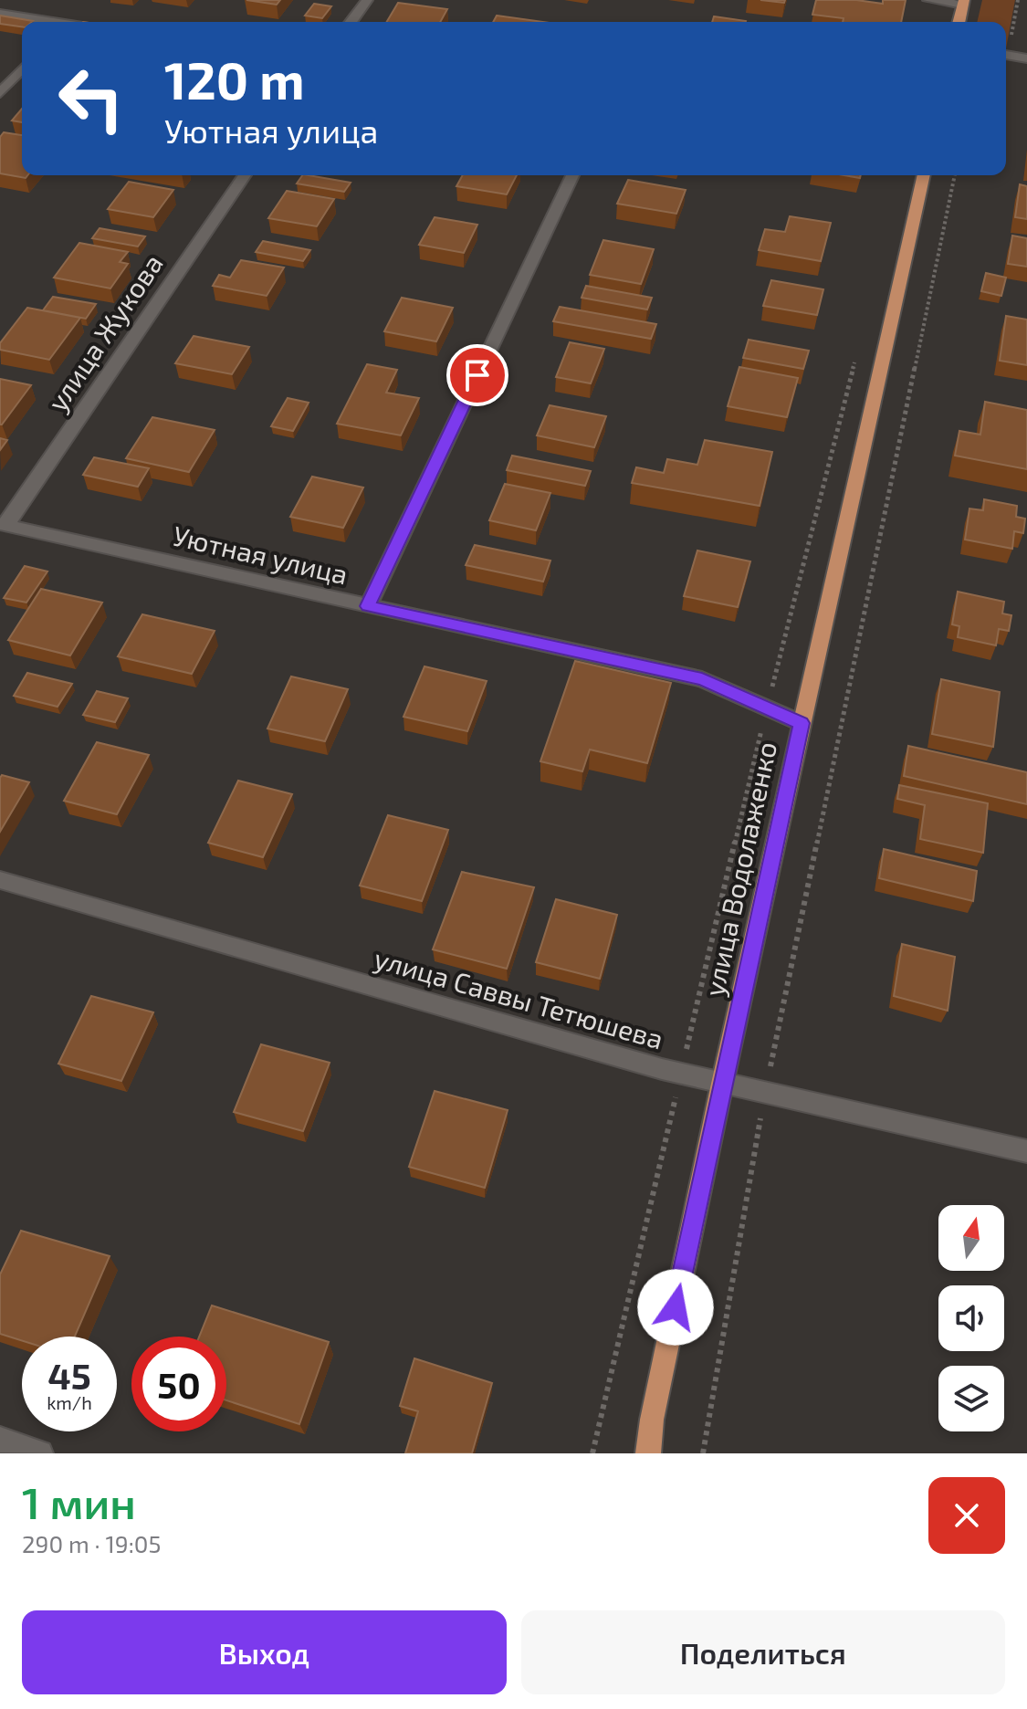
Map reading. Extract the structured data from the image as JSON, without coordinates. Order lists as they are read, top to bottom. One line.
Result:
{"streets":{"main road":["улица Водолаженко"],"street":["улица Жукова","Уютная улица","улица Саввы Тетюшева"]},"crossings":[["улица Жукова","Уютная улица"],["Уютная улица","улица Водолаженко"],["улица Водолаженко","улица Саввы Тетюшева"]],"north":"top","page":{"turn":["120 m","Уютная улица"],"speed":"45 km/h","limit":"50","heading":["1 мин","290 m · 19:05"],"buttons":["Выход","Поделиться"]}}
